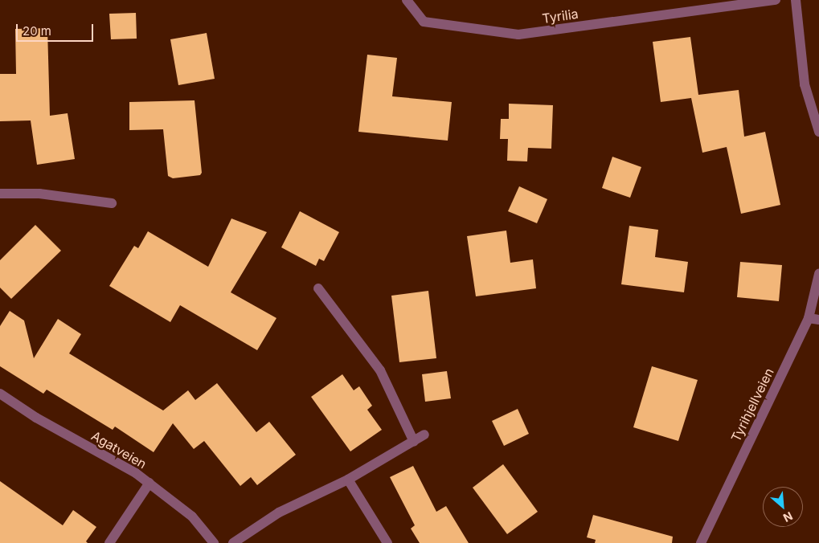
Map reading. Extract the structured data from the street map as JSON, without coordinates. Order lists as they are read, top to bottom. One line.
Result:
{"streets":{"street":["Tyrilia","Tyrihjellveien","Agatveien"]},"scale_bar":"20 m","north":"bottom right"}
